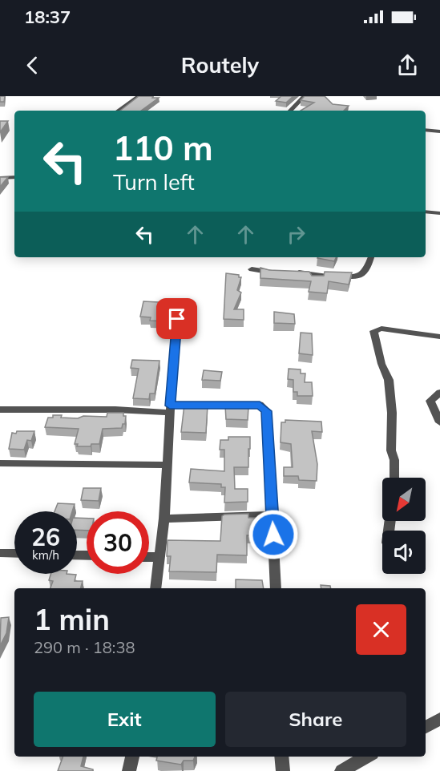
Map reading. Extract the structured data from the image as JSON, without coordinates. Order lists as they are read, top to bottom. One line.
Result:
{"north":"bottom left","page":{"status":"18:37","header":"Routely","turn":["110 m","Turn left"],"speed":"26 km/h","limit":"30","heading":["1 min","290 m · 18:38"],"buttons":["Exit","Share"]}}
